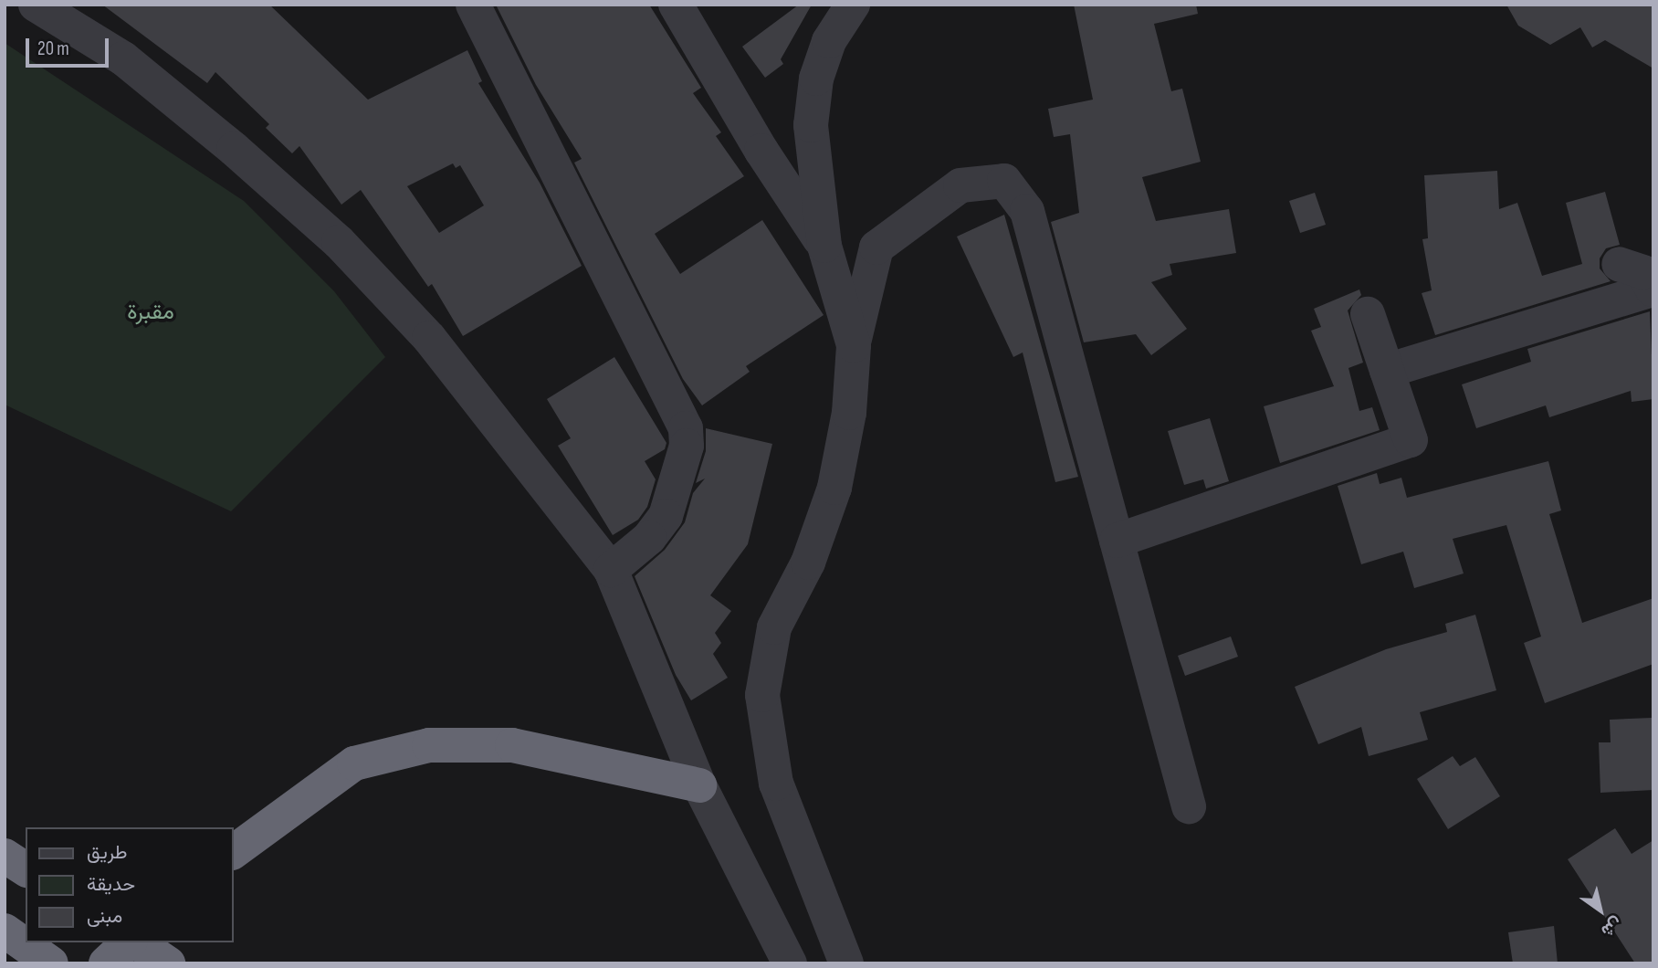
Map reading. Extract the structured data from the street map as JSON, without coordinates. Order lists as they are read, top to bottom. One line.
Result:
{"parks":["مقبرة"],"legend":["طريق","حديقة","مبنى"],"scale_bar":"20 m","north":"bottom right"}
